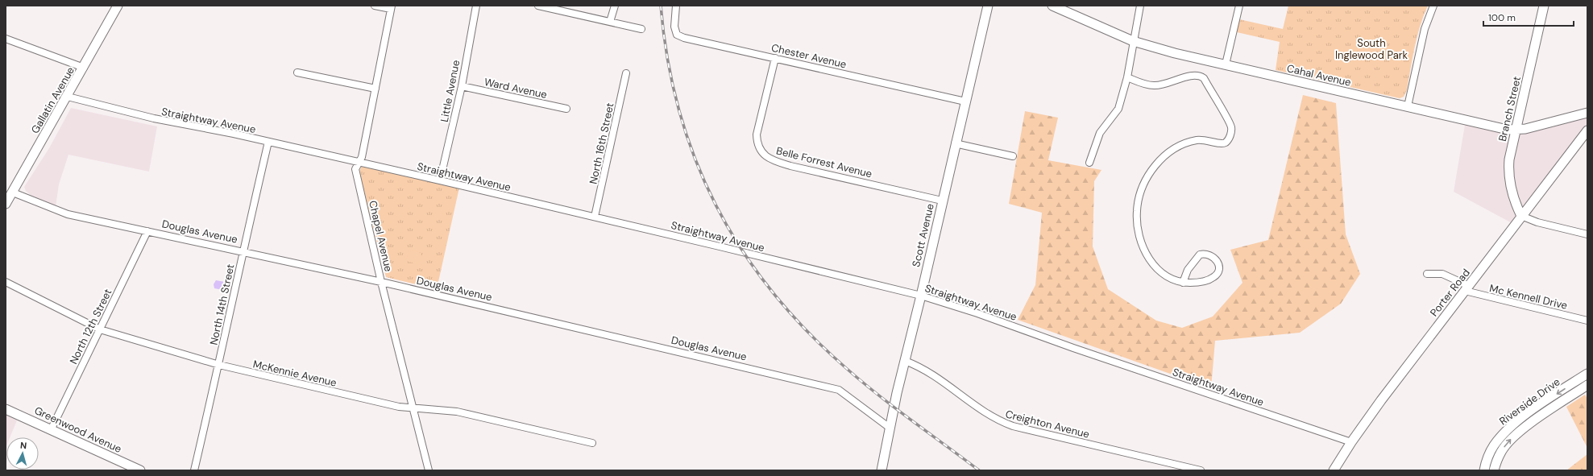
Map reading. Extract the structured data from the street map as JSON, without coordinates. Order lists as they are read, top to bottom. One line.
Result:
{"streets":{"street":["Chester Avenue","Cahal Avenue","Ward Avenue","Little Avenue","Gallatin Avenue","Branch Street","Straightway Avenue","North 16th Street","Belle Forrest Avenue","Douglas Avenue","Scott Avenue","Chapel Avenue","Porter Road","Mc Kennell Drive","North 14th Street","North 12th Street","McKennie Avenue","Riverside Drive","Creighton Avenue","Greenwood Avenue"]},"crossings":[["Chester Avenue","Belle Forrest Avenue"],["Chester Avenue","Scott Avenue"],["Cahal Avenue","Branch Street"],["Ward Avenue","Little Avenue"],["Little Avenue","Straightway Avenue"],["Gallatin Avenue","Straightway Avenue"],["Gallatin Avenue","Douglas Avenue"],["Branch Street","Porter Road"],["Straightway Avenue","North 16th Street"],["Straightway Avenue","Scott Avenue"],["Straightway Avenue","Chapel Avenue"],["Straightway Avenue","Porter Road"],["Straightway Avenue","North 14th Street"],["Belle Forrest Avenue","Scott Avenue"],["Douglas Avenue","Scott Avenue"],["Douglas Avenue","Chapel Avenue"],["Douglas Avenue","North 14th Street"],["Douglas Avenue","North 12th Street"],["Scott Avenue","Creighton Avenue"],["Chapel Avenue","McKennie Avenue"],["Porter Road","Mc Kennell Drive"],["North 14th Street","McKennie Avenue"],["North 12th Street","McKennie Avenue"],["North 12th Street","Greenwood Avenue"]],"parks":["South Inglewood Park"],"scale_bar":"100 m","north":"top"}
